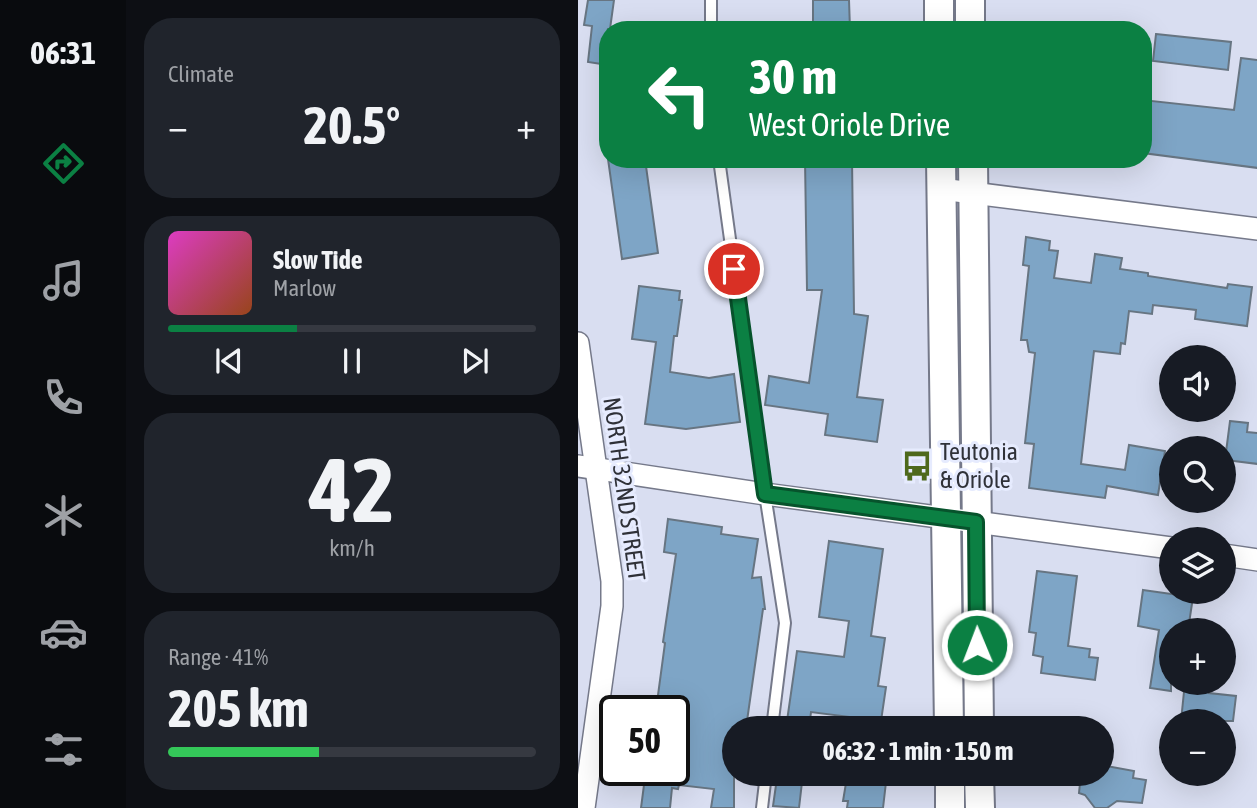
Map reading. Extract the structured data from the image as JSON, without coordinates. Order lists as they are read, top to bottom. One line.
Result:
{"streets":{"street":["NORTH 32ND STREET"]},"places":{"bus stop":["Teutonia & Oriole"]},"page":{"tabs":"06:31","tile":["Climate",["42","km/h"],["Range · 41%","205 km"]],"turn":["30 m","West Oriole Drive"],"heat":["−","20.5°","+"],"song":["Slow Tide","Marlow"],"map_buttons":["+","−"],"limit":"50","trip":"06:32 · 1 min · 150 m"}}
